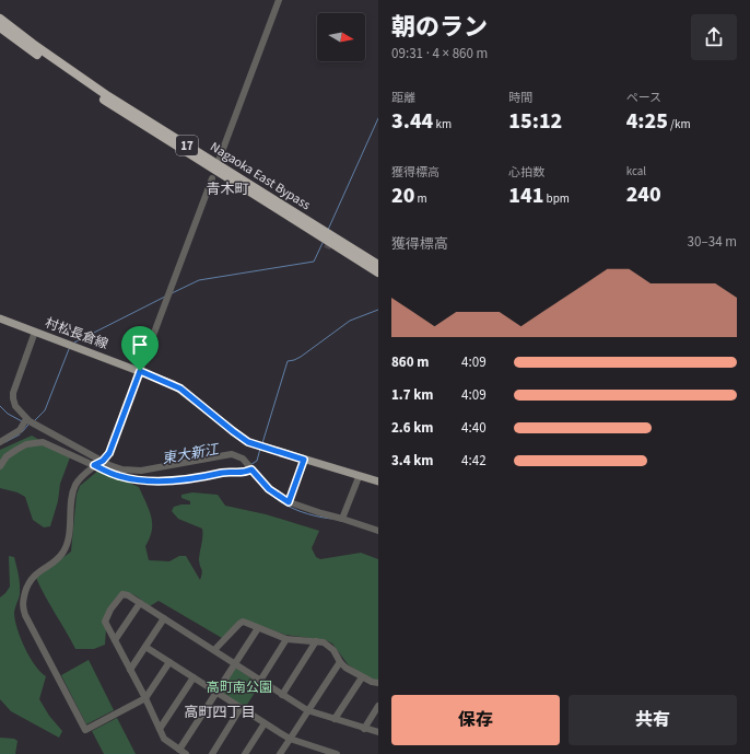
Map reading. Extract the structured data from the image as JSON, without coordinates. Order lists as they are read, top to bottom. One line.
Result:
{"streets":{"highway":["17","Nagaoka East Bypass"],"main road":["村松長倉線"]},"districts":["青木町","高町四丁目"],"water":["東大新江"],"parks":["高町南公園"],"north":"right","page":{"heading":["朝のラン","09:31 · 4 × 860 m"],"stats":[["距離","3.44 km"],["時間","15:12"],["ペース","4:25 /km"],["獲得標高","20 m"],["心拍数","141 bpm"],["kcal","240"]],"chart":["獲得標高","30–34 m"],"list":[{"name":"860 m","note":"4:09"},{"name":"1.7 km","note":"4:09"},{"name":"2.6 km","note":"4:40"},{"name":"3.4 km","note":"4:42"}],"buttons":["保存","共有"]}}
